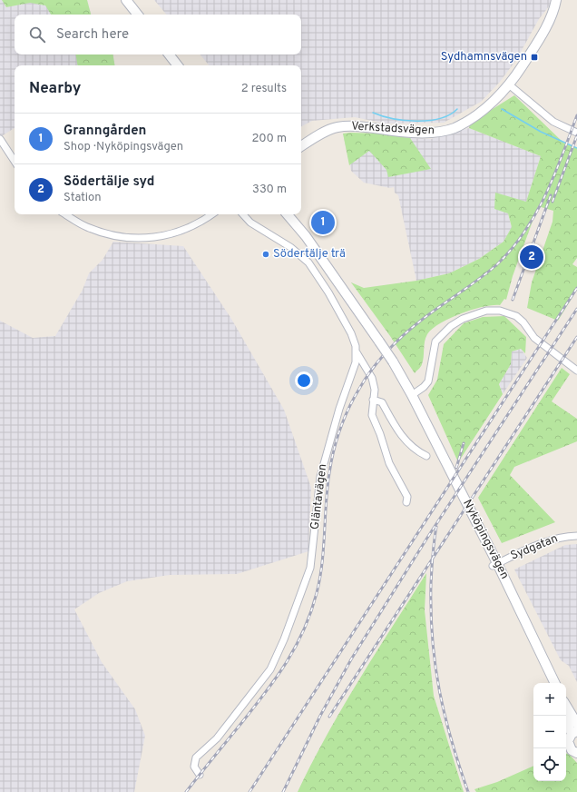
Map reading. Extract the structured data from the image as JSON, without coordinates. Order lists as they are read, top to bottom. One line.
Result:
{"streets":{"main road":["Verkstadsvägen","Nyköpingsvägen"],"street":["Gläntavägen","Sydgatan"]},"crossings":[["Nyköpingsvägen","Sydgatan"]],"places":{"transit":["Sydhamnsvägen"],"other":["Södertälje trä"]},"page":{"search":"Search here","heading":["Nearby","2 results"],"list":[{"mark":"1","name":"Granngården","note":"Shop · Nyköpingsvägen","value":"200 m"},{"mark":"2","name":"Södertälje syd","note":"Station","value":"330 m"}],"pins":["1","2"],"map_buttons":["+","−"]}}
